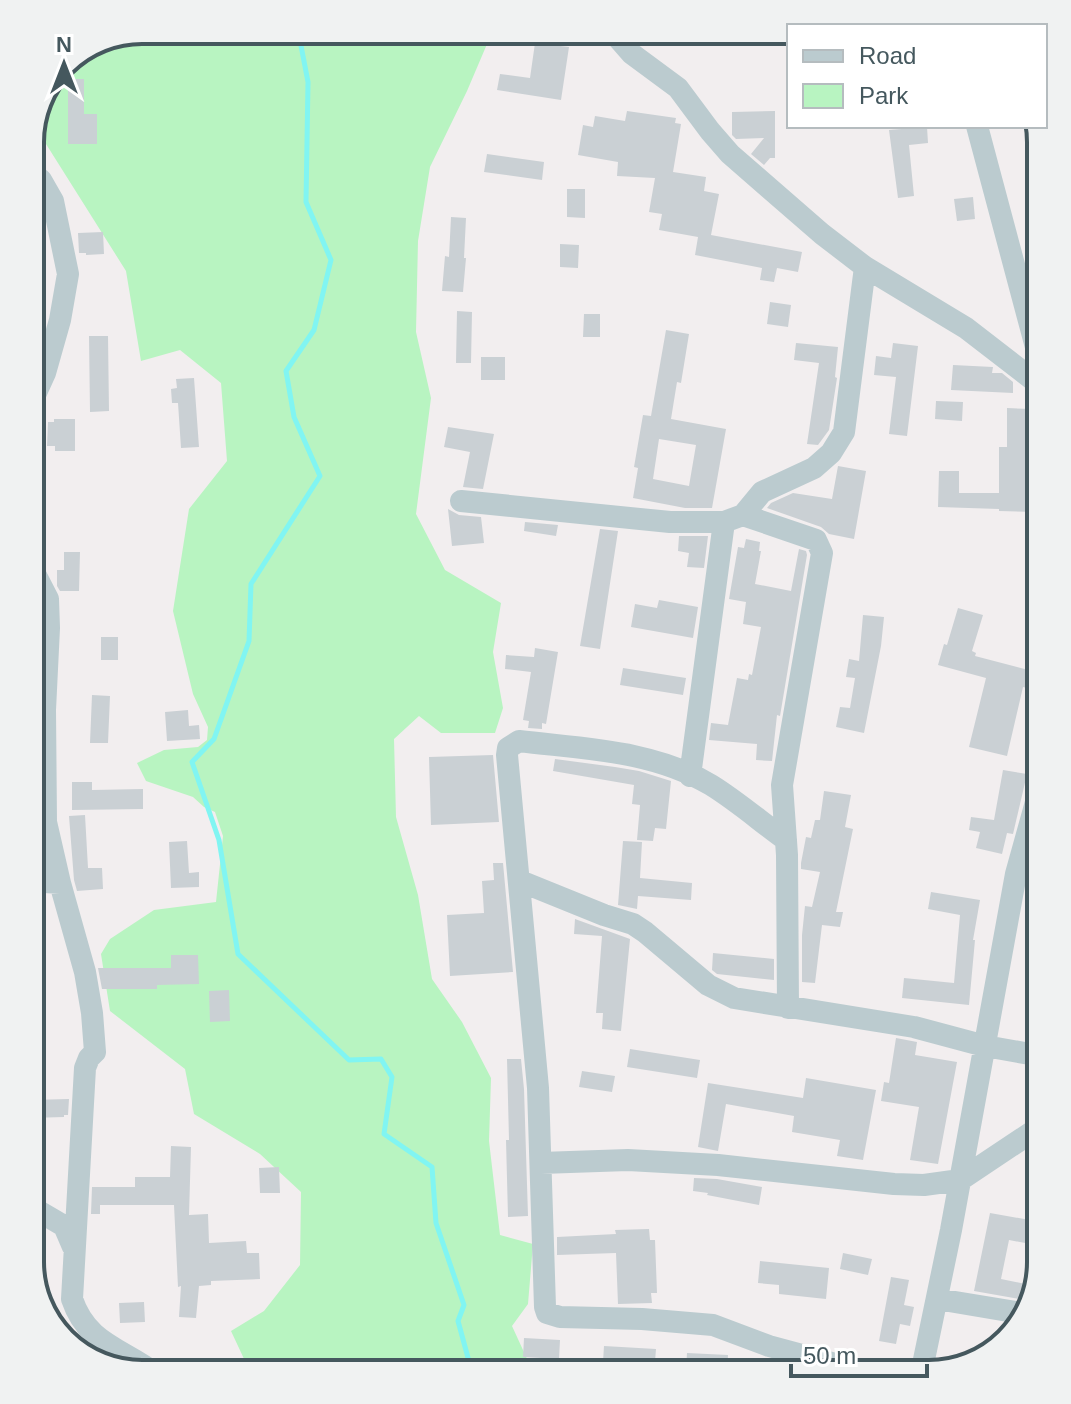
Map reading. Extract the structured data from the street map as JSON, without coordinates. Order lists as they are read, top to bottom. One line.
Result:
{"legend":["Road","Park"],"scale_bar":"50 m","north":"top"}
